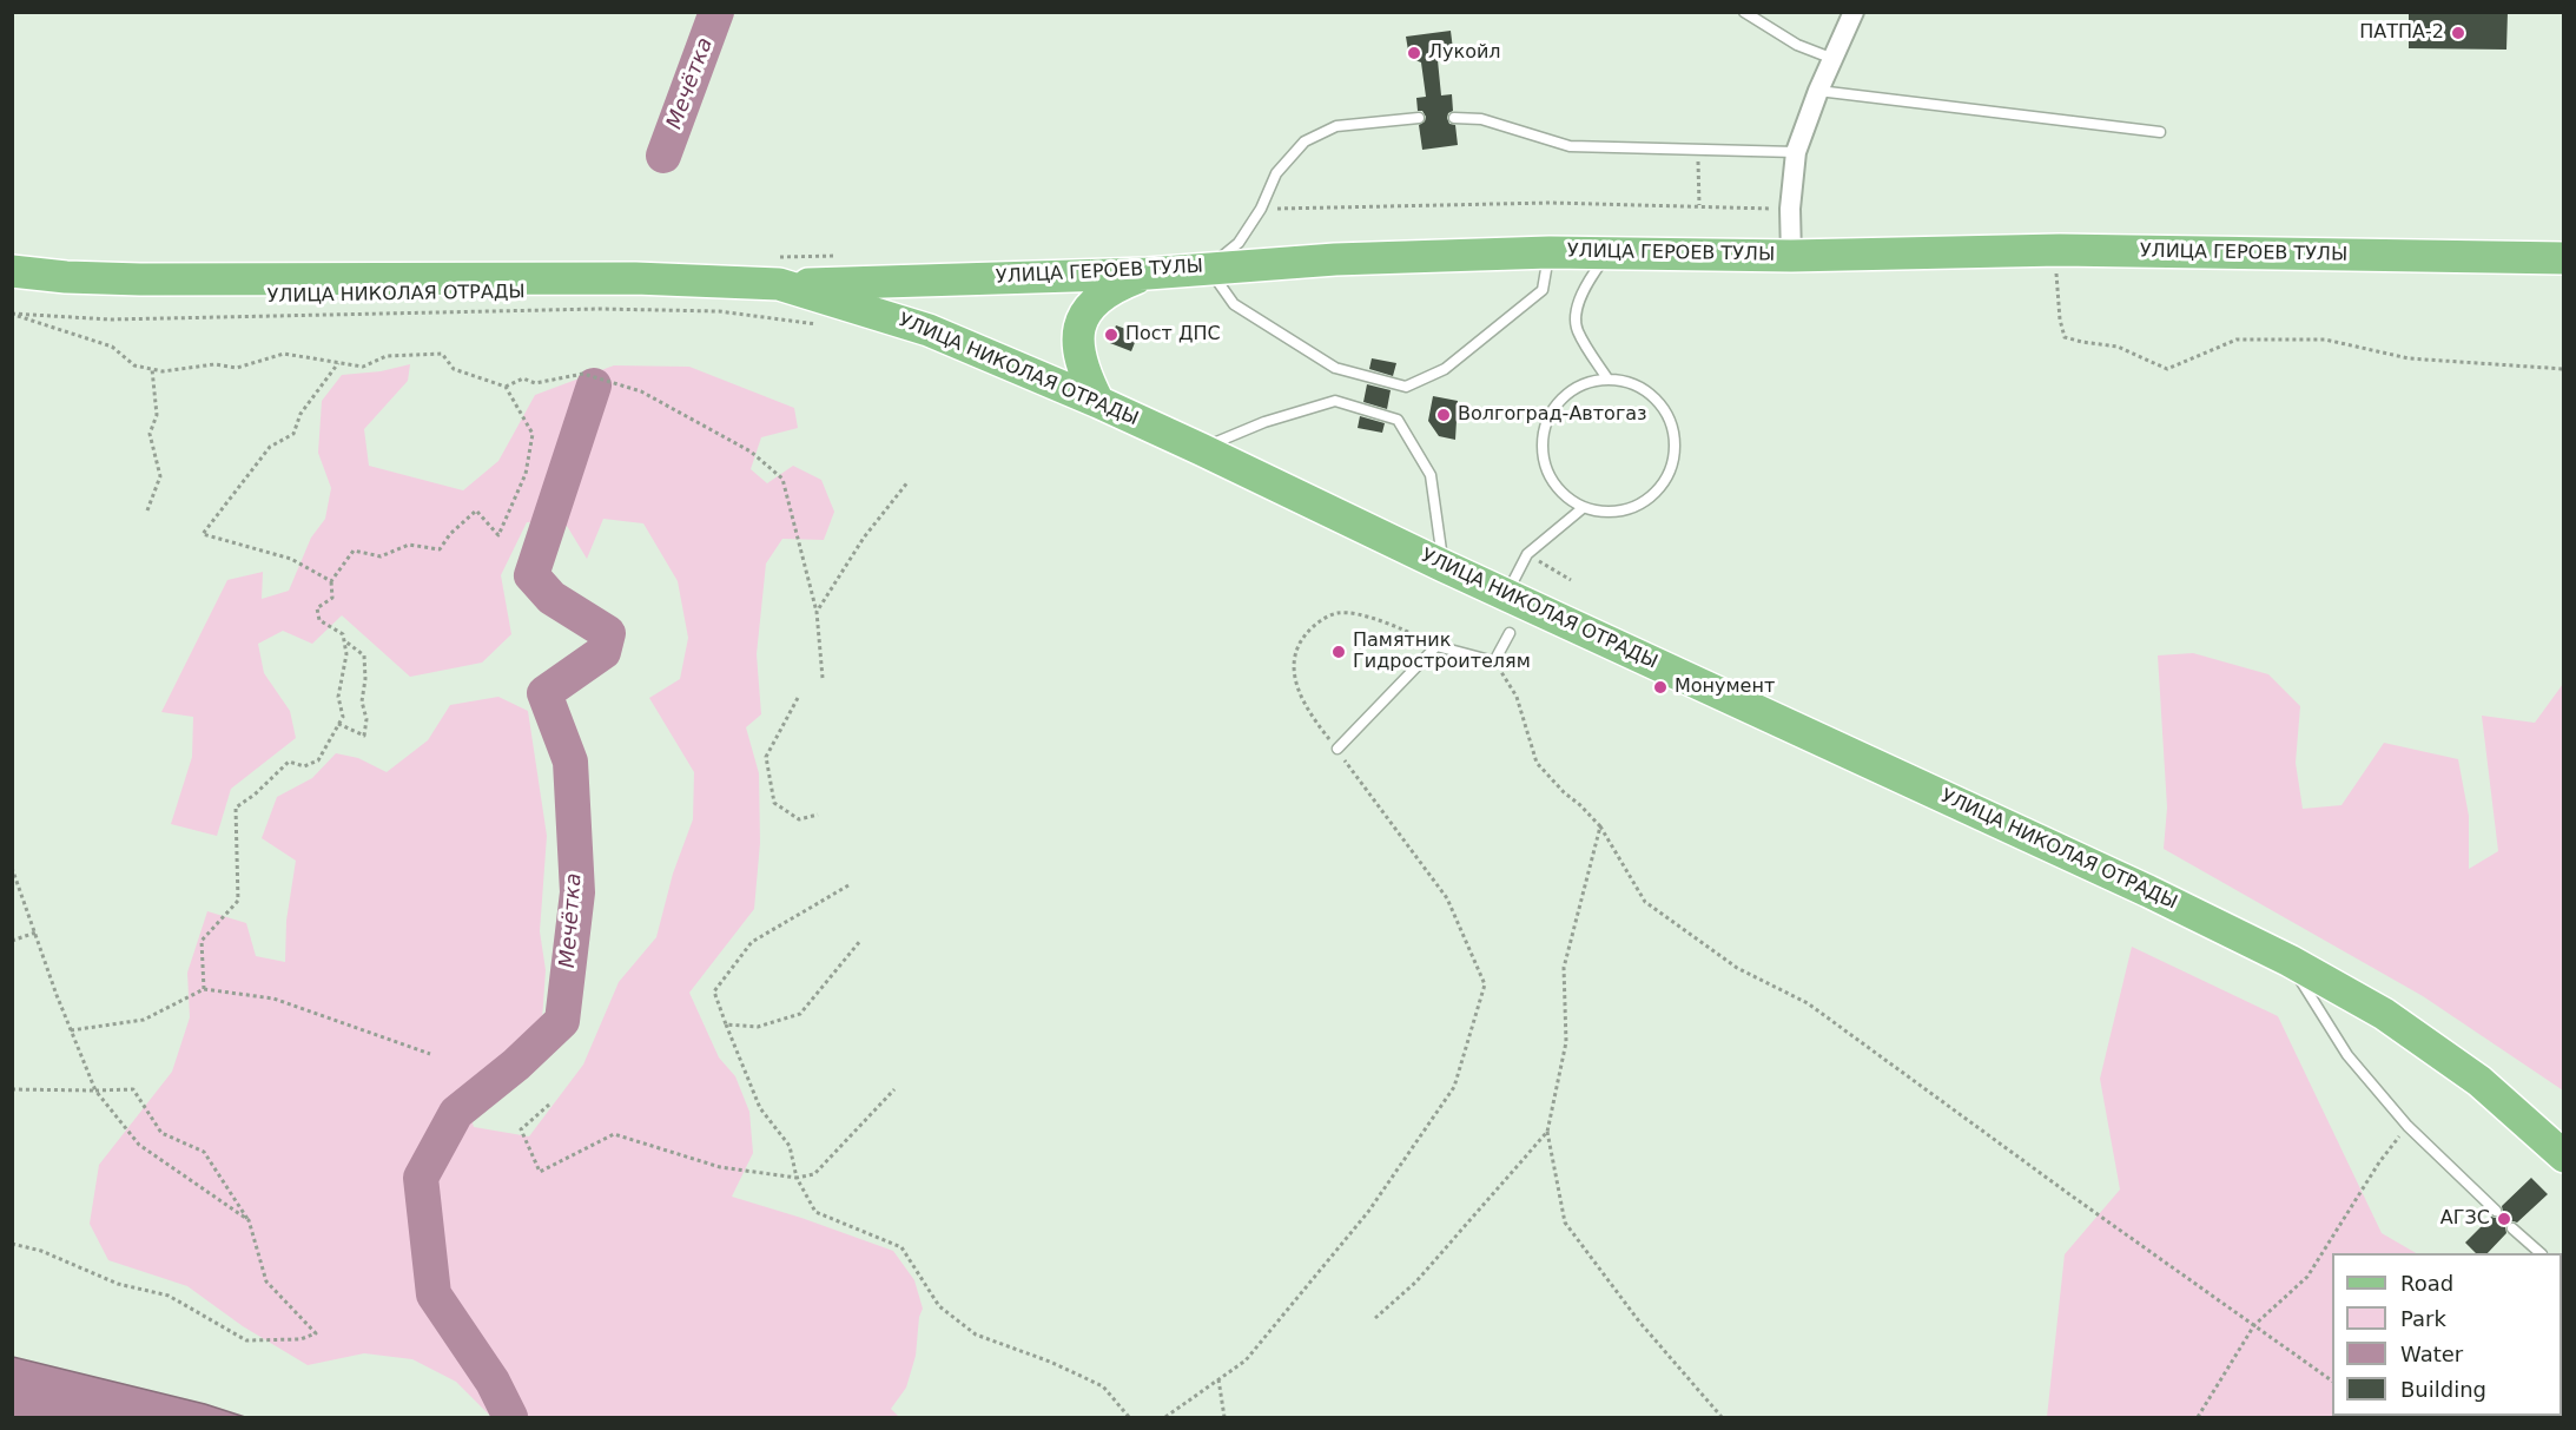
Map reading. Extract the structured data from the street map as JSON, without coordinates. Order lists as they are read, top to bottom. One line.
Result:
{"streets":{"main road":["УЛИЦА ГЕРОЕВ ТУЛЫ","УЛИЦА НИКОЛАЯ ОТРАДЫ"]},"crossings":[["УЛИЦА ГЕРОЕВ ТУЛЫ","УЛИЦА НИКОЛАЯ ОТРАДЫ"]],"water":["Мечётка"],"places":["ПАТПА-2","Лукойл","Пост ДПС","Волгоград-Автогаз","Памятник Гидростроителям","Монумент","АГЗС"],"legend":["Road","Park","Water","Building"]}
